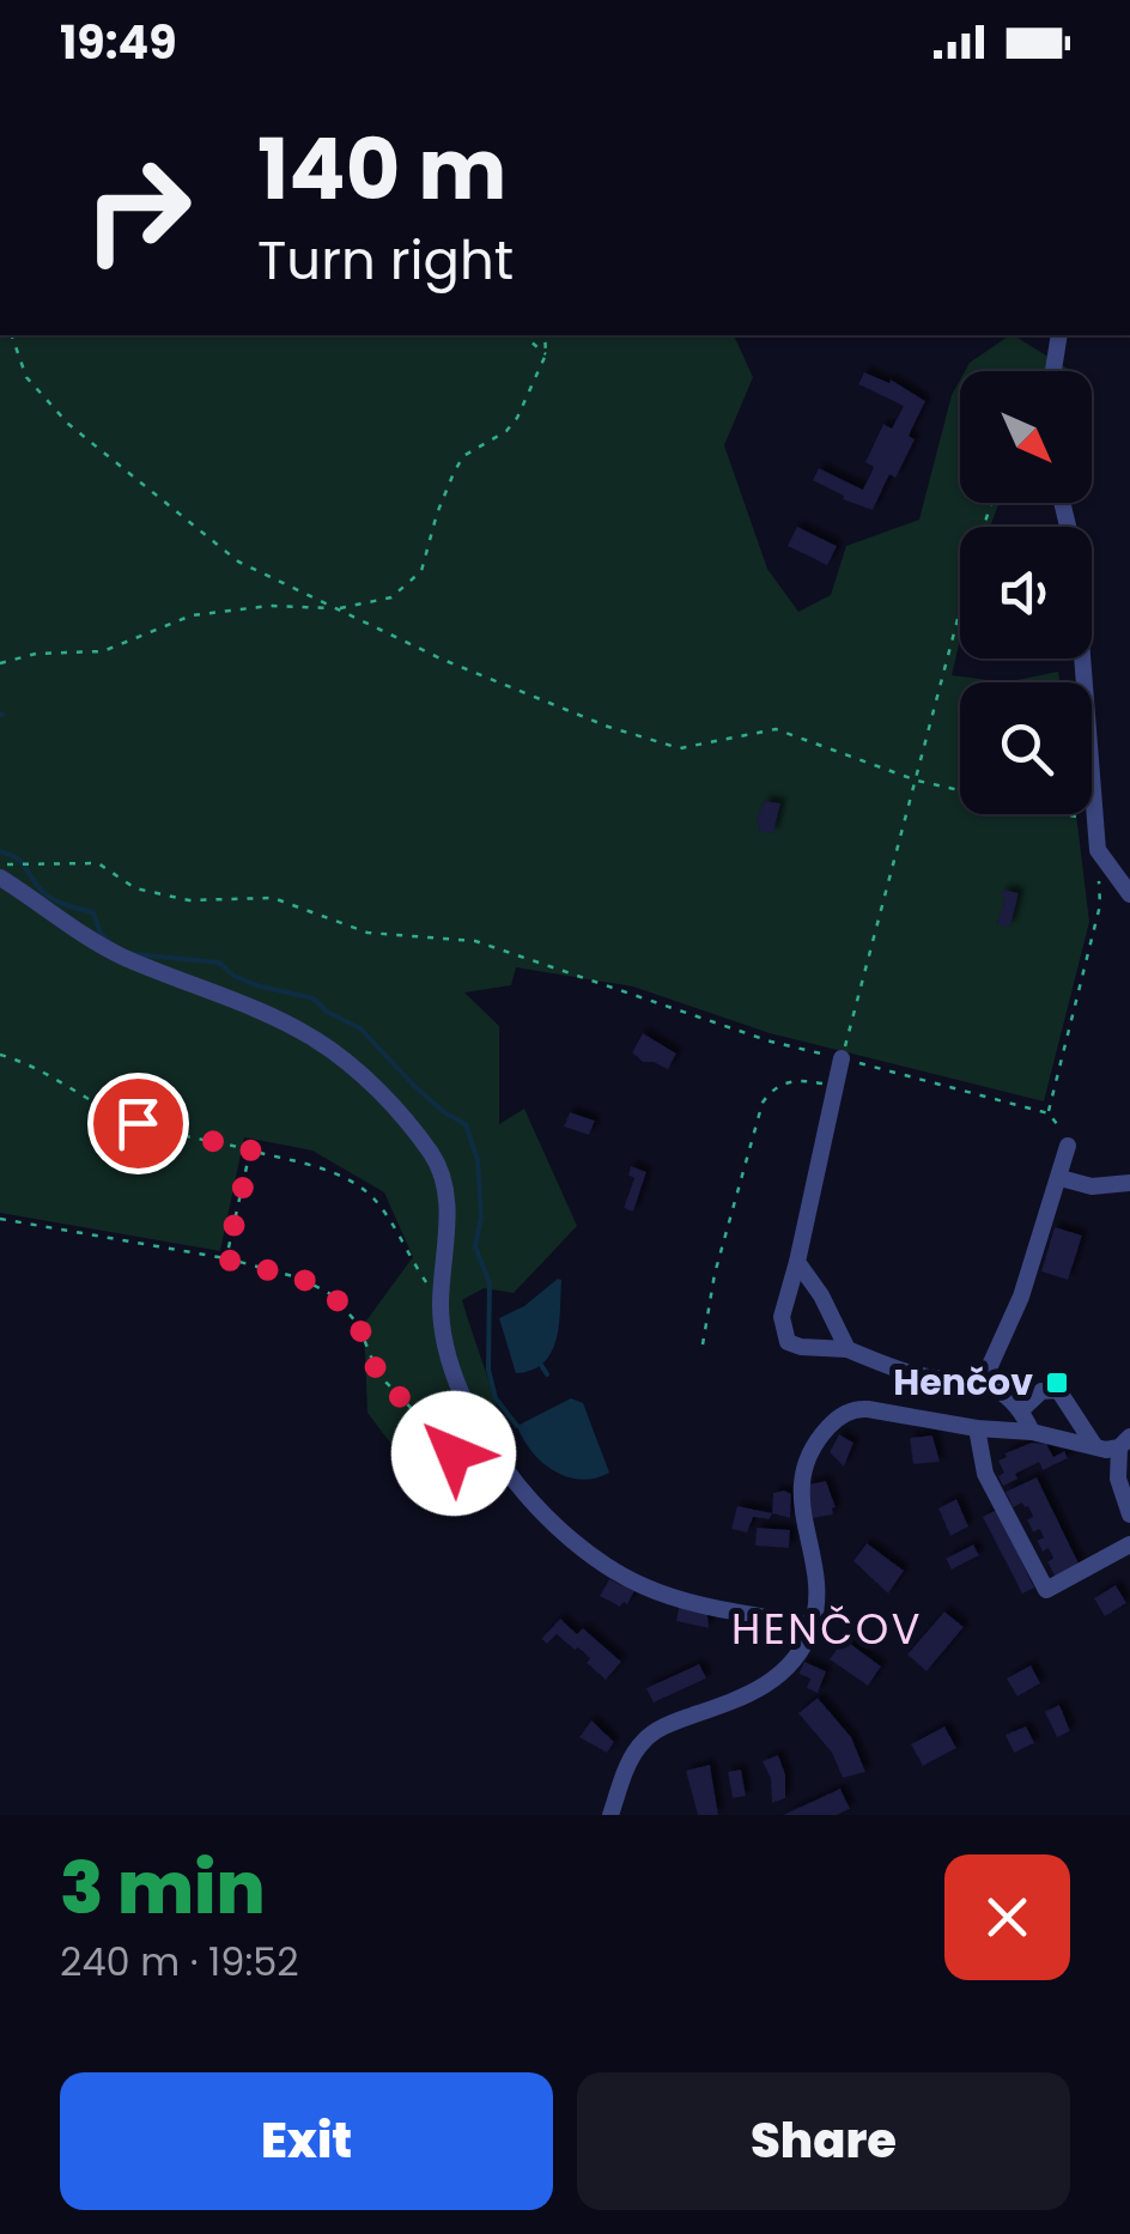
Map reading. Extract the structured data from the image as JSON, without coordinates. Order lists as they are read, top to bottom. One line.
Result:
{"districts":["HENČOV"],"places":{"transit":["Henčov"]},"north":"bottom right","page":{"status":"19:49","turn":["140 m","Turn right"],"heading":["3 min","240 m · 19:52"],"buttons":["Exit","Share"]}}
